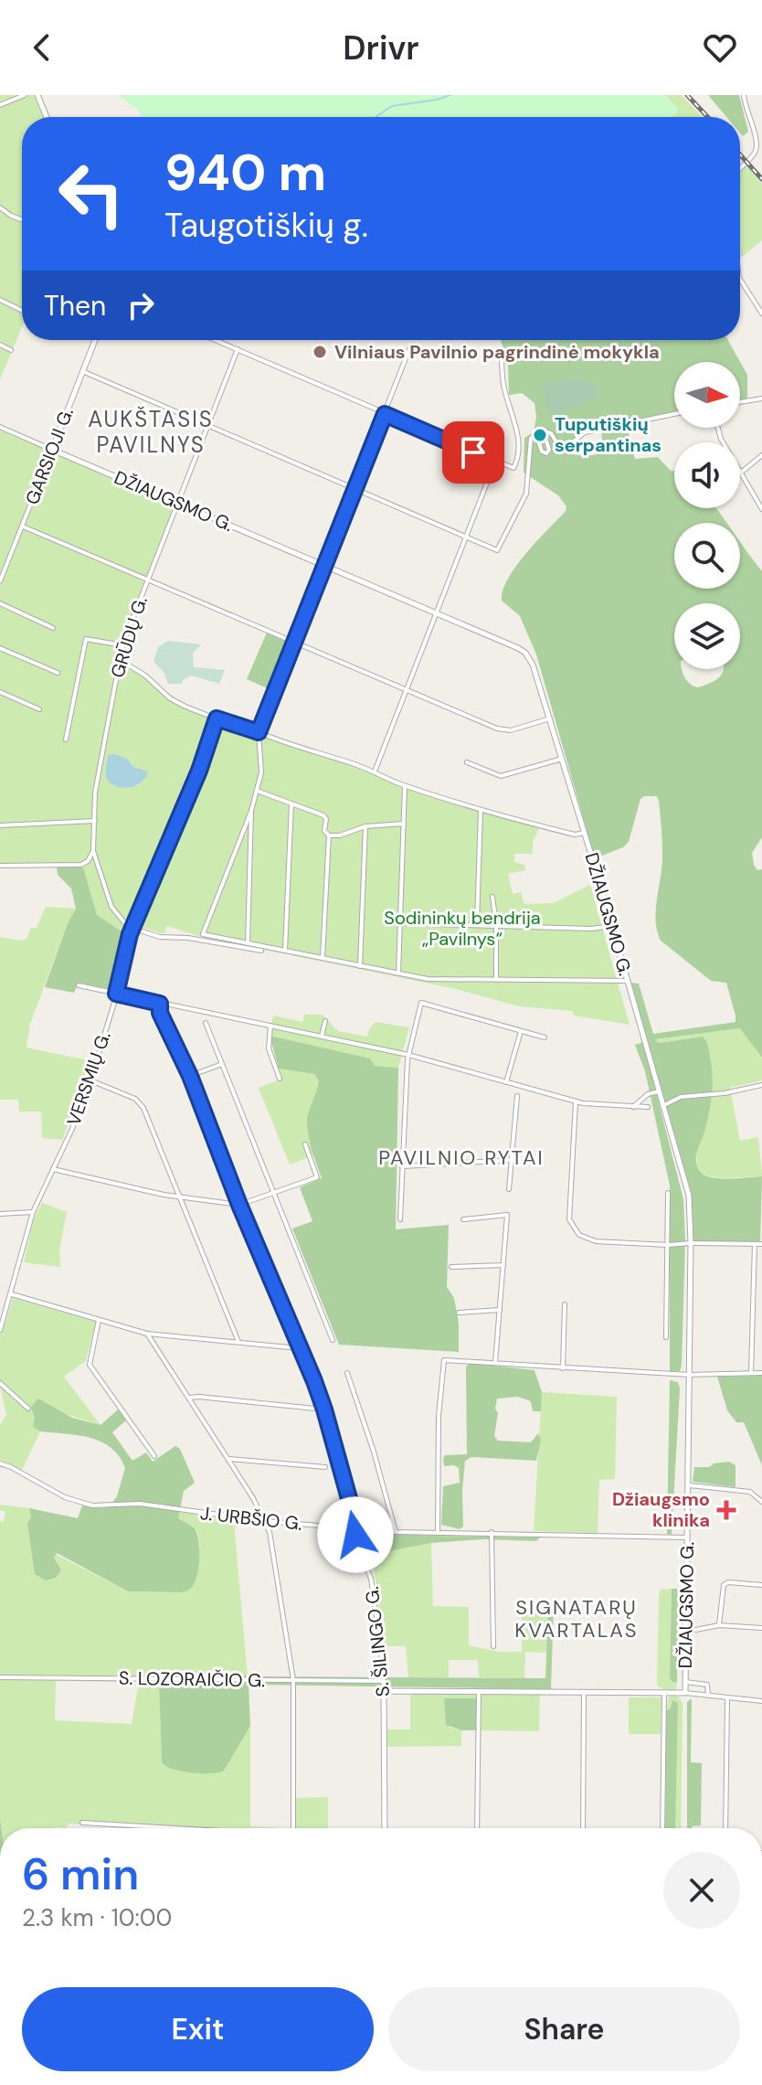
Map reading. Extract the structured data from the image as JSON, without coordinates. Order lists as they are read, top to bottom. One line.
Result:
{"streets":{"street":["GARSIOJI G.","DŽIAUGSMO G.","GRŪDŲ G.","VERSMIŲ G.","J. URBŠIO G.","S. ŠILINGO G.","S. LOZORAIČIO G."]},"crossings":[["GARSIOJI G.","DŽIAUGSMO G."],["DŽIAUGSMO G.","GRŪDŲ G."],["DŽIAUGSMO G.","J. URBŠIO G."],["GRŪDŲ G.","VERSMIŲ G."],["J. URBŠIO G.","S. ŠILINGO G."],["S. ŠILINGO G.","S. LOZORAIČIO G."]],"districts":["AUKŠTASIS PAVILNYS","PAVILNIO RYTAI","SIGNATARŲ KVARTALAS"],"parks":["Sodininkų bendrija „Pavilnys“"],"places":{"other":["Vilniaus Pavilnio pagrindinė mokykla","Tuputiškių serpantinas"],"health":["Džiaugsmo klinika"]},"north":"right","page":{"header":"Drivr","turn":["940 m","Taugotiškių g."],"then":"Then","heading":["6 min","2.3 km · 10:00"],"buttons":["Exit","Share"]}}
